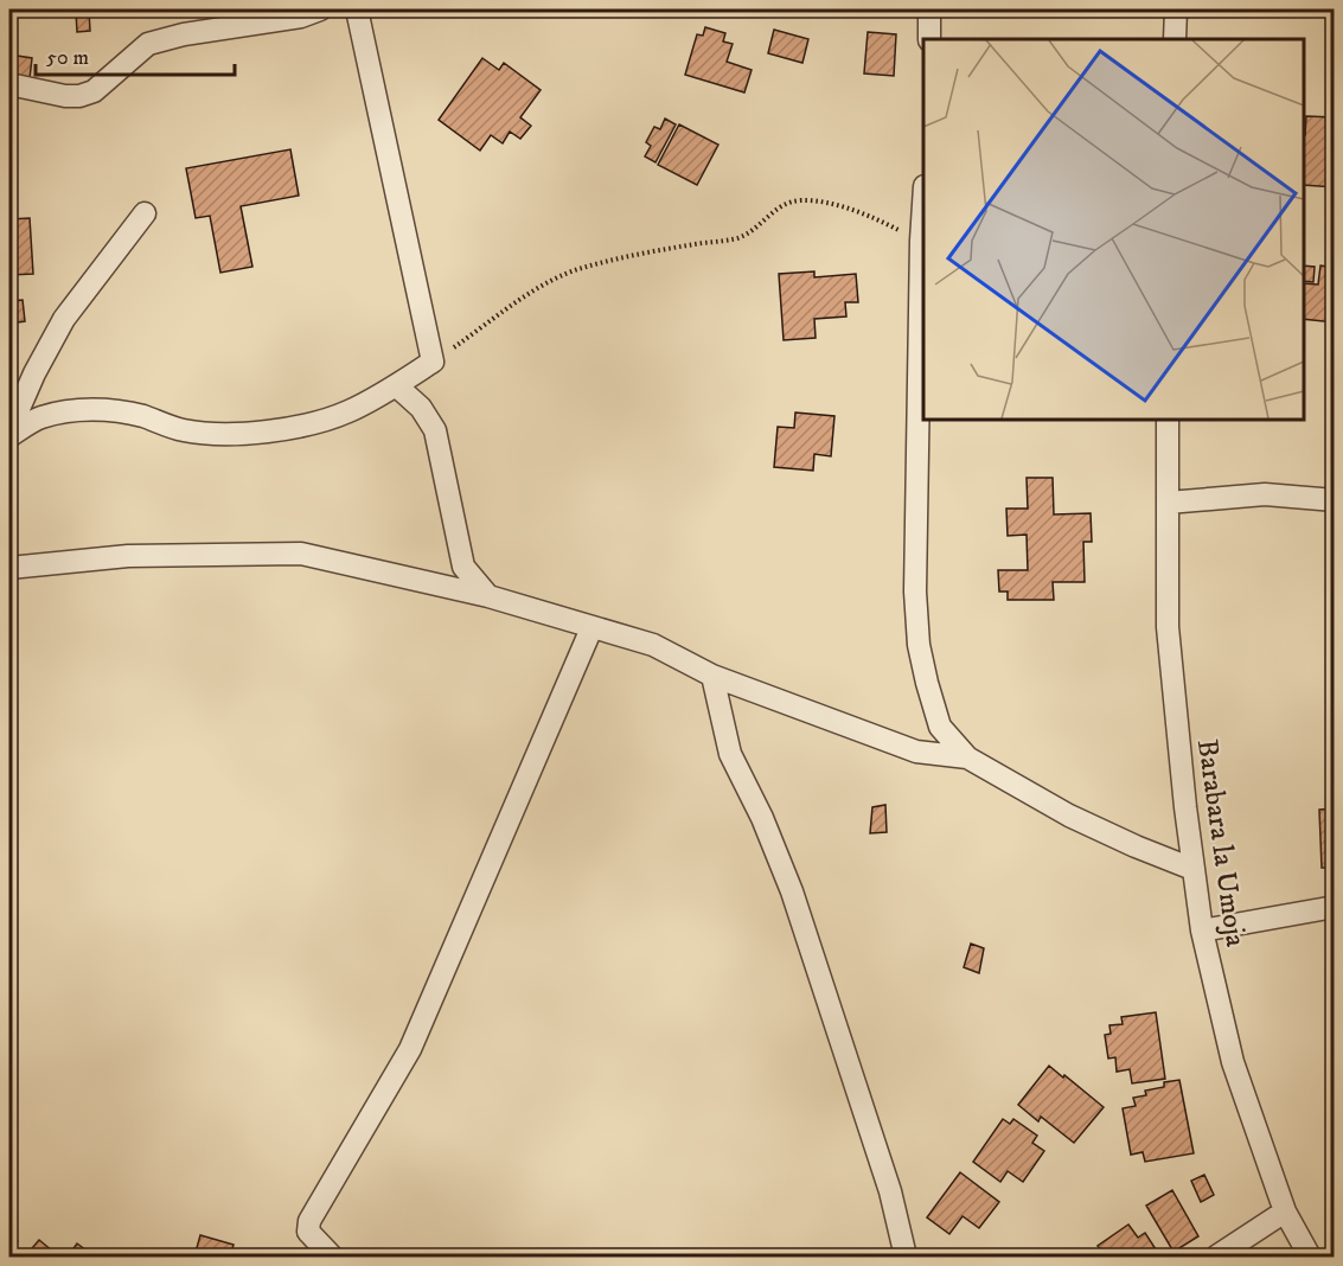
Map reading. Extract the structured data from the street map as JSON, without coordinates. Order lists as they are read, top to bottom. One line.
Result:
{"streets":{"street":["Barabara la Umoja"]},"scale_bar":"50 m"}
